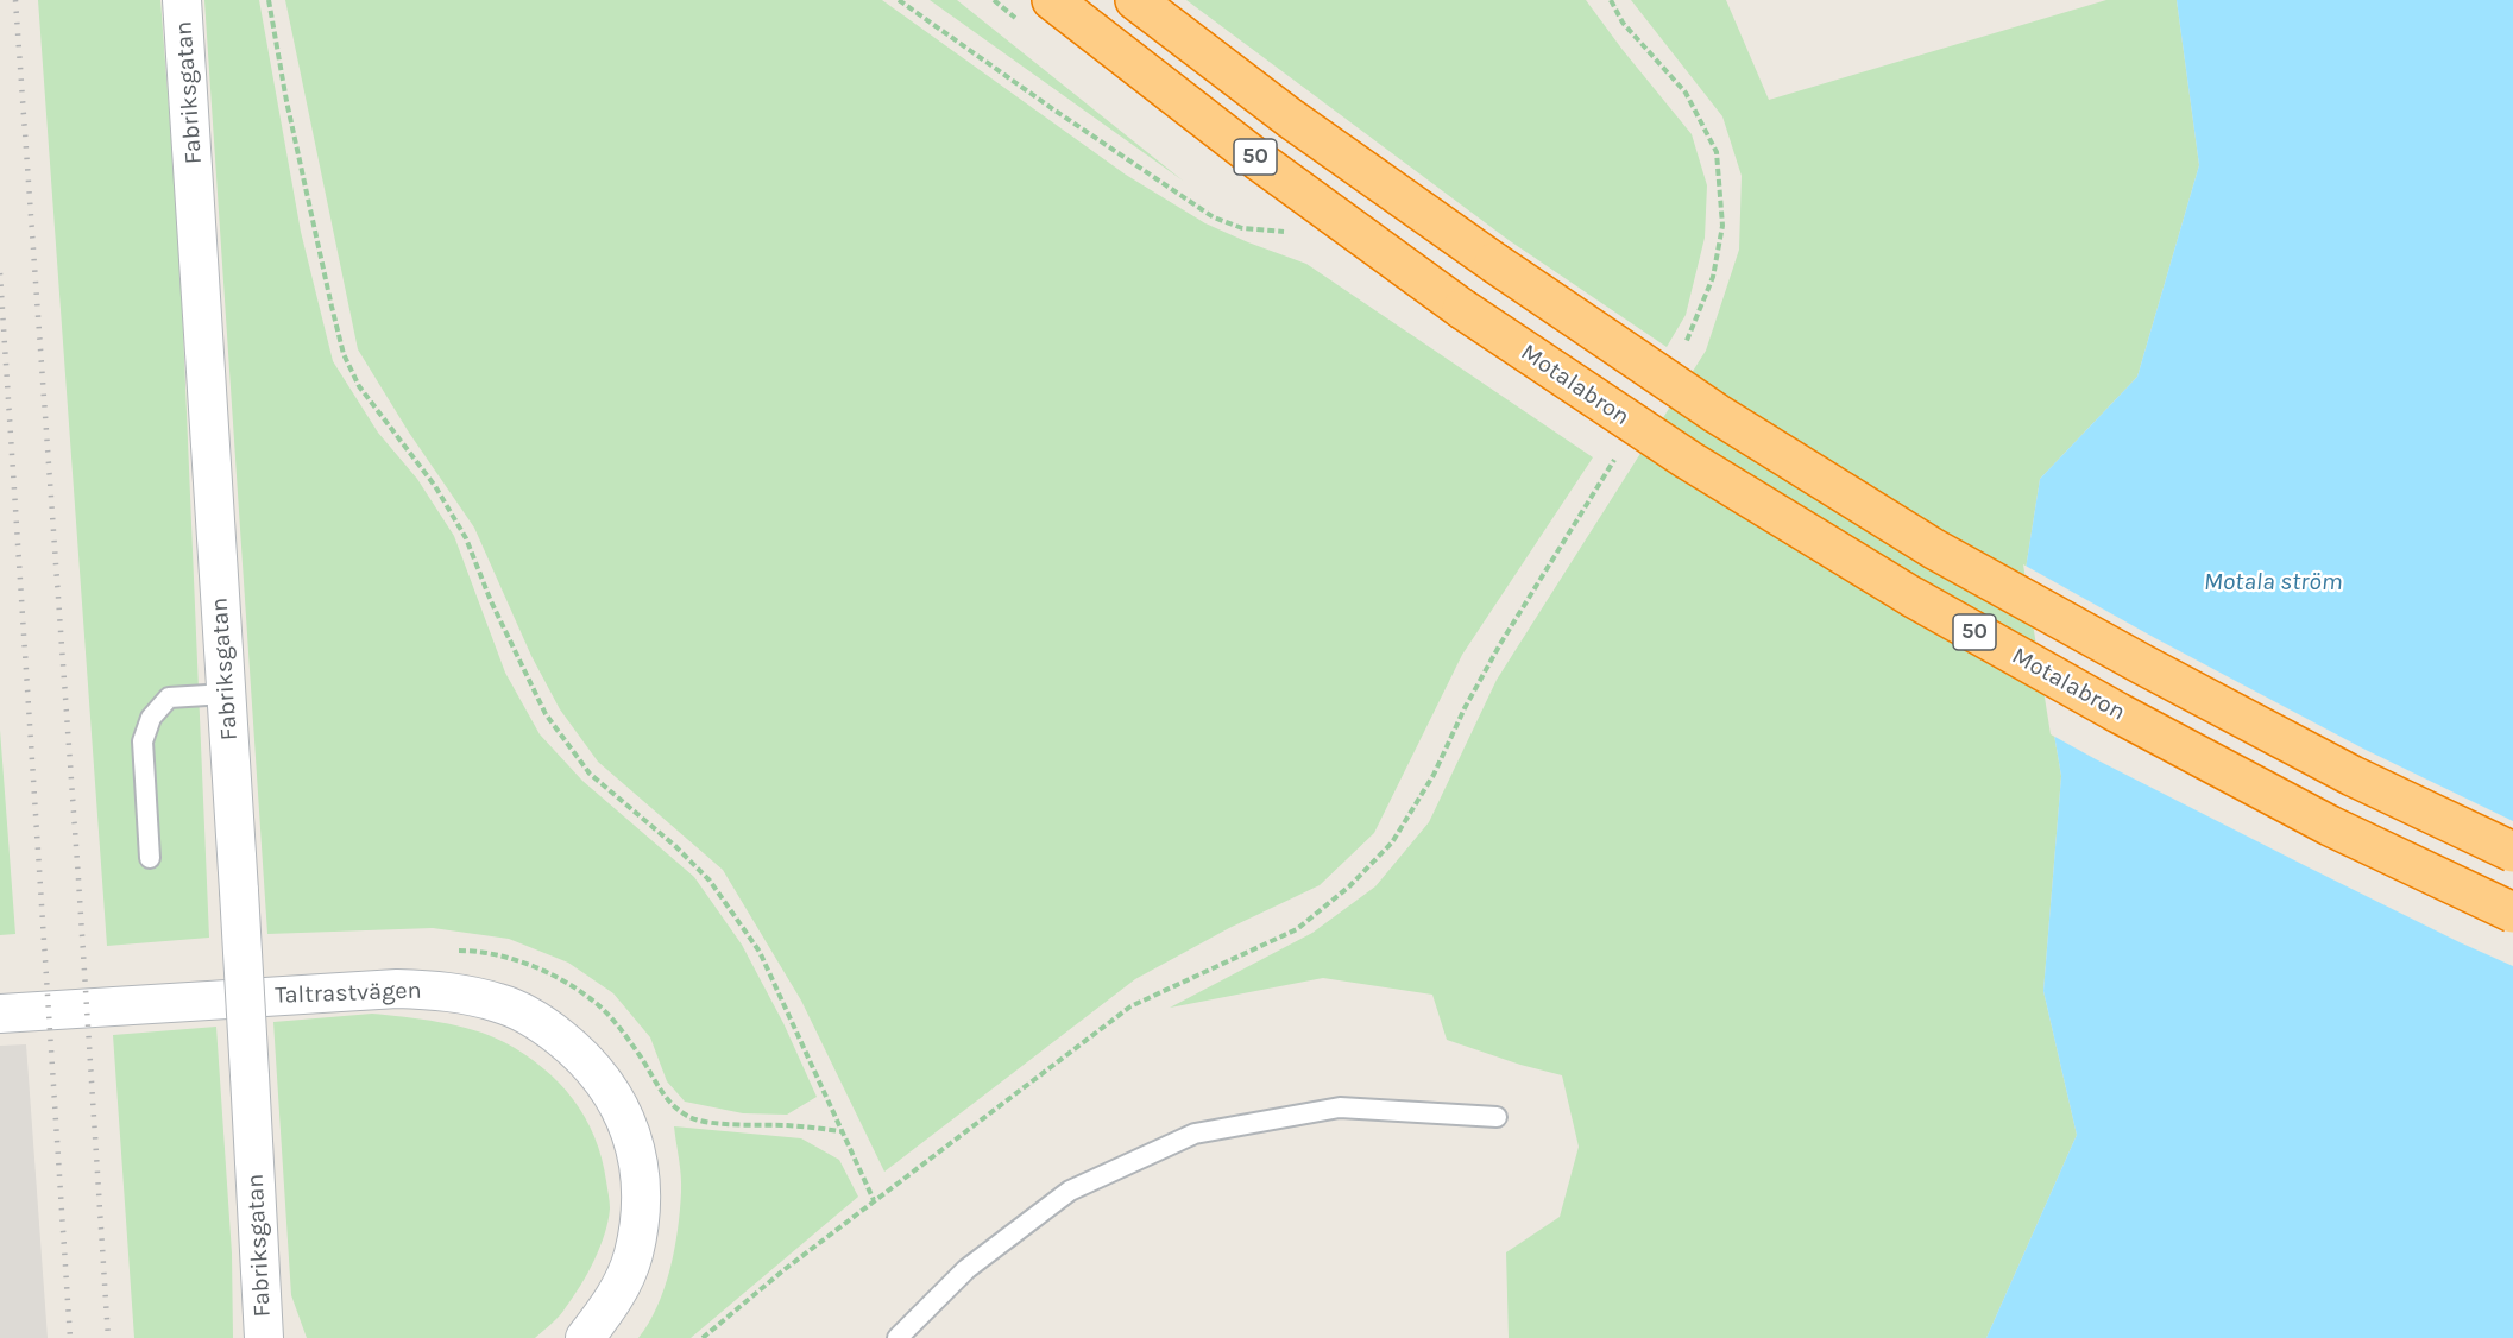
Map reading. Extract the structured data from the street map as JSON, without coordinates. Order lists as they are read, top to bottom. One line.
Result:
{"streets":{"highway":["50","Motalabron"],"street":["Fabriksgatan","Taltrastvägen"]},"water":["Motala ström"]}
